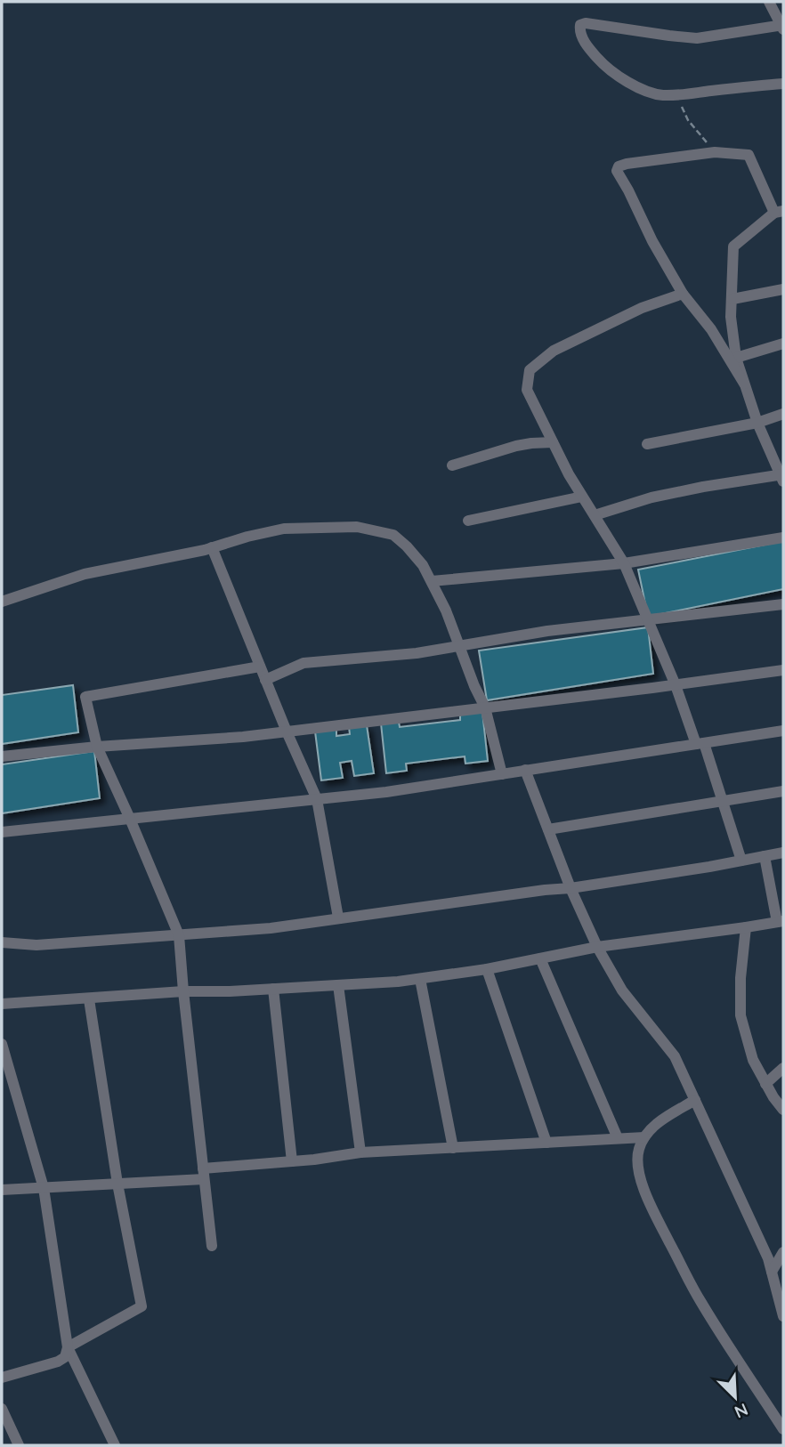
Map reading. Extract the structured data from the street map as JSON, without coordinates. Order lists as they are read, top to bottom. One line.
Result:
{"north":"bottom right"}
